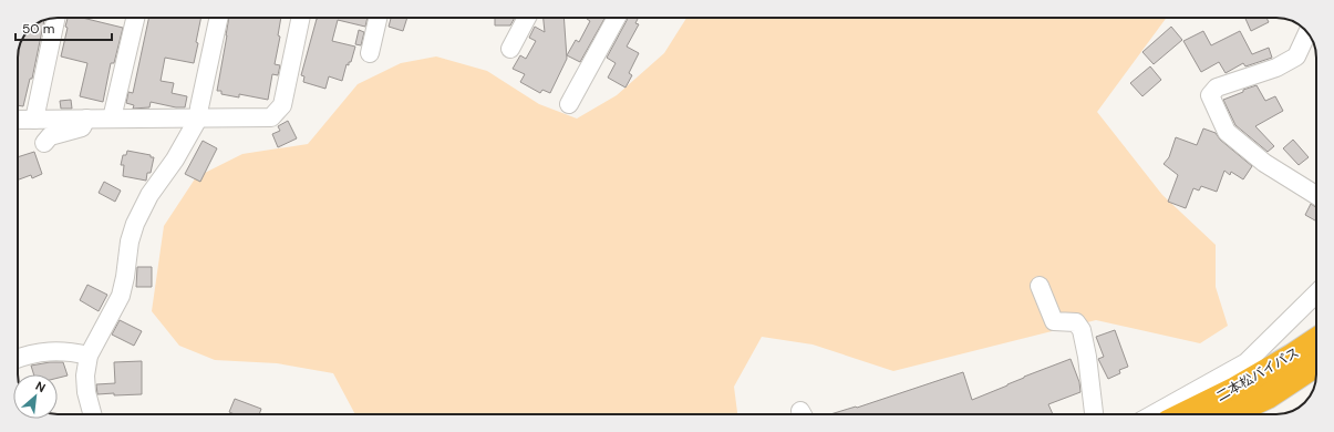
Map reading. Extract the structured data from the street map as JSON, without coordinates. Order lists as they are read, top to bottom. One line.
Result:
{"streets":{"highway":["二本松バイパス"]},"scale_bar":"50 m","north":"top right"}
